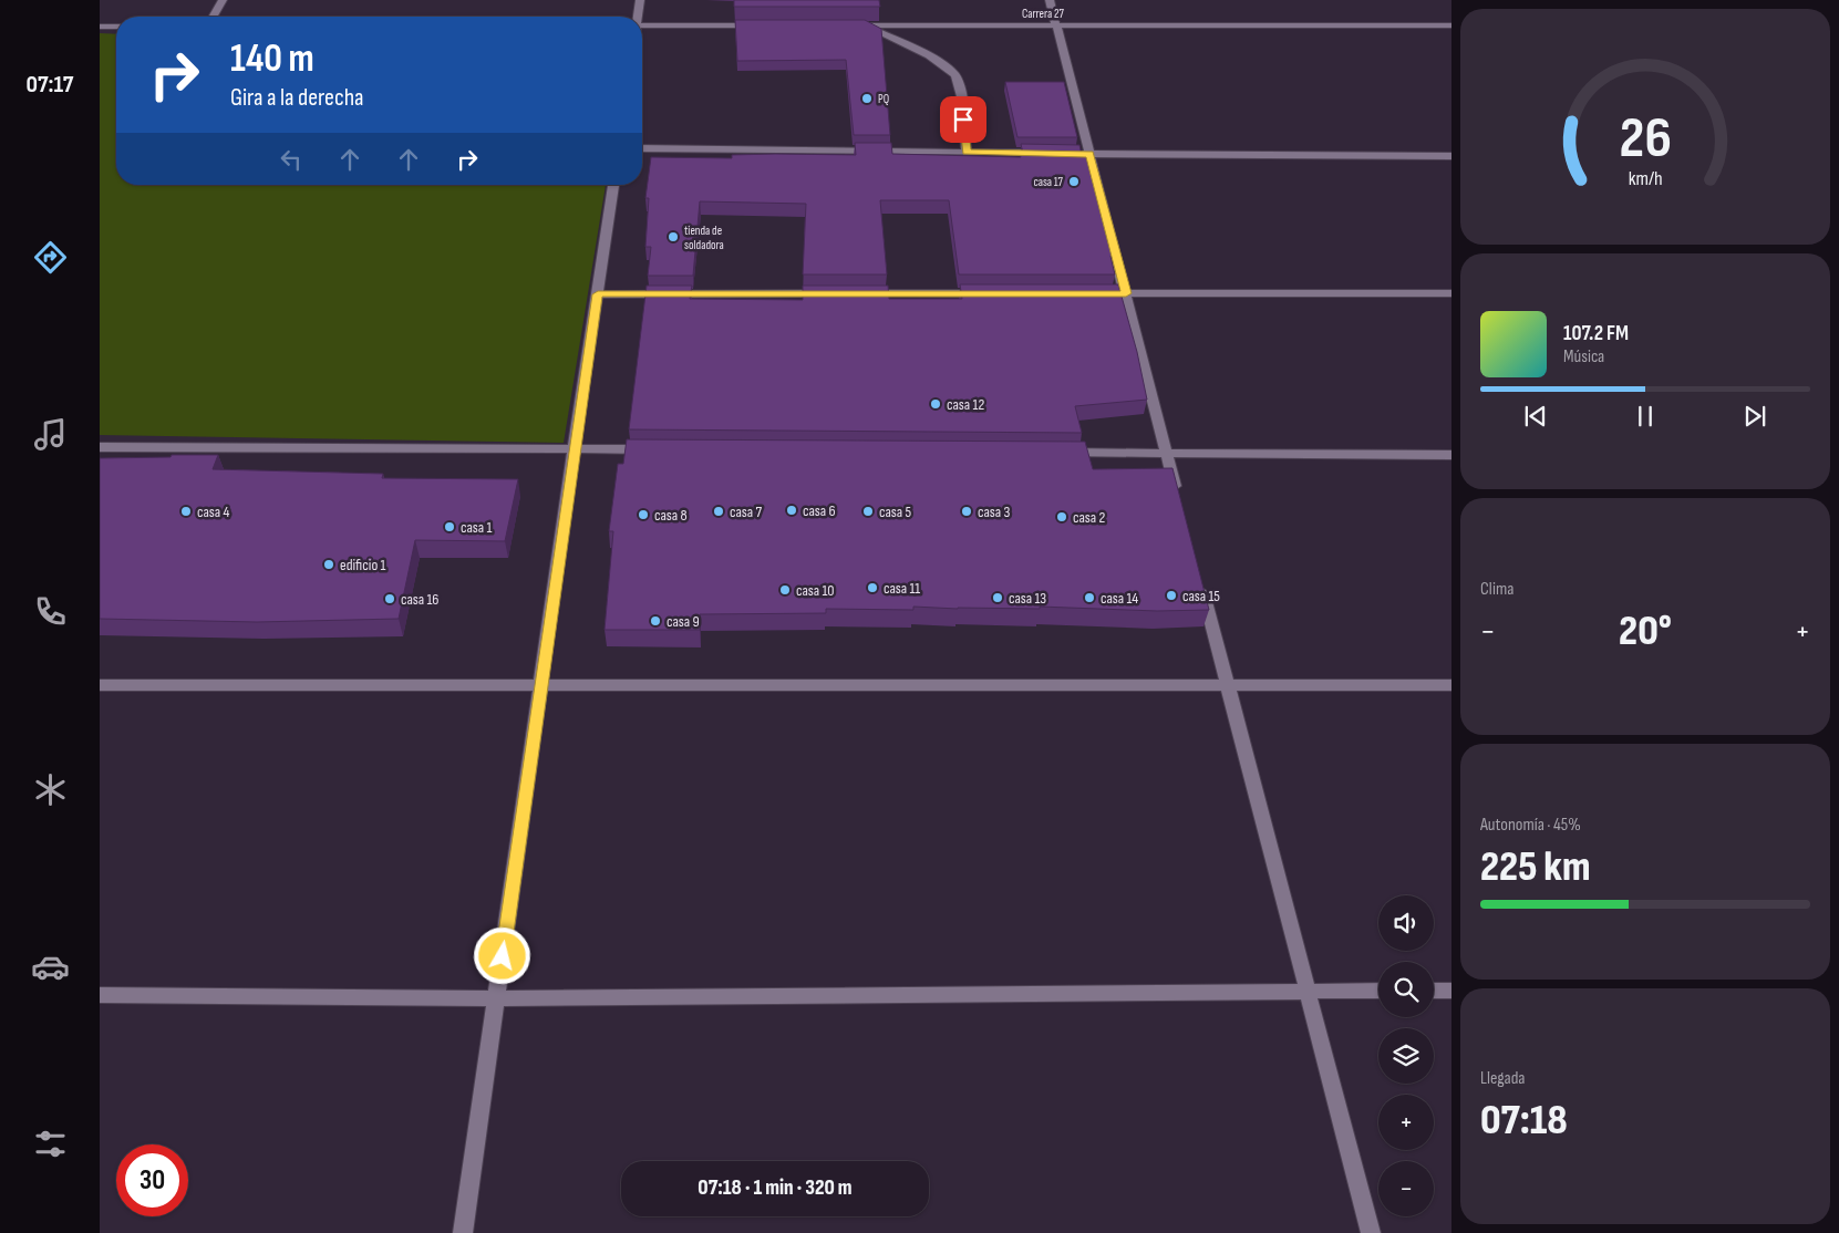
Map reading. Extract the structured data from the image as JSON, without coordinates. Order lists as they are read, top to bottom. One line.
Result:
{"streets":{"street":["Carrera 27"]},"places":["PQ","casa 17","tienda de soldadora","casa 12","casa 6","casa 4","casa 7","casa 5","casa 3","casa 8","casa 2","casa 1","edificio 1","casa 11","casa 10","casa 15","casa 13","casa 14","casa 16","casa 9"],"page":{"tabs":"07:17","turn":["140 m","Gira a la derecha"],"song":["107.2 FM","Música"],"tile":["Clima",["Autonomía · 45%","225 km"],["Llegada","07:18"]],"heat":["−","20°","+"],"map_buttons":["+","−"],"limit":"30","trip":"07:18 · 1 min · 320 m","gauge":["26","km/h"]}}
